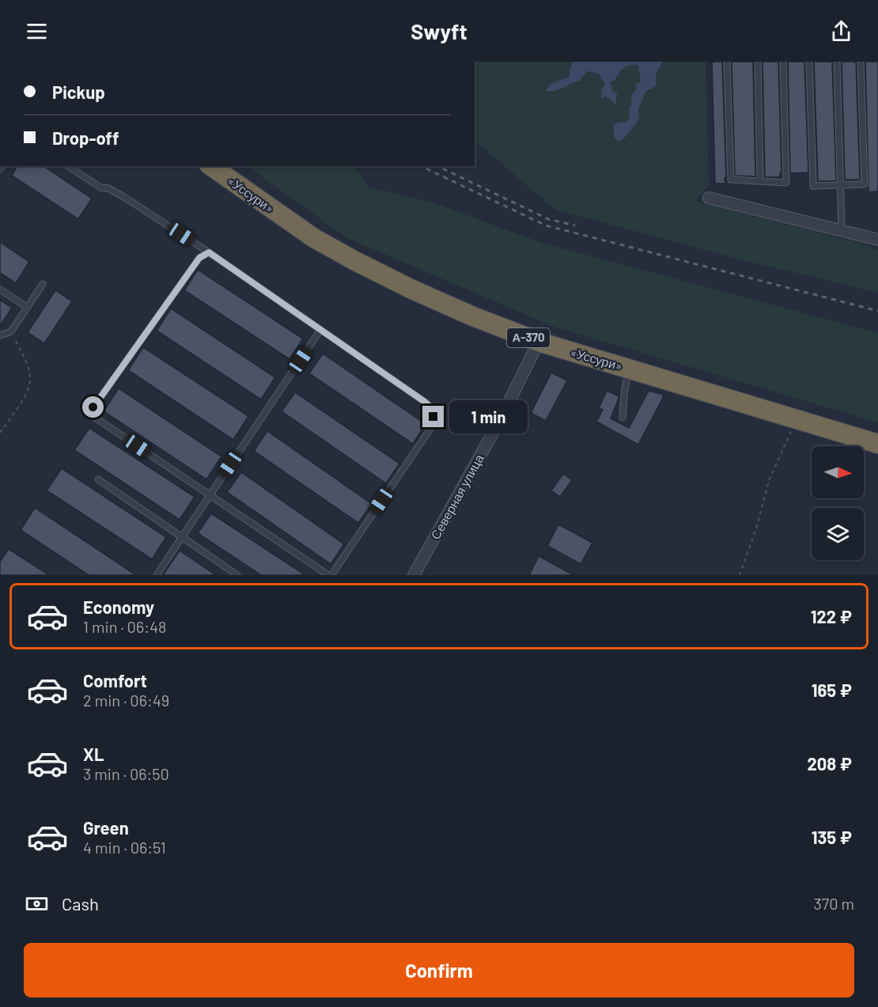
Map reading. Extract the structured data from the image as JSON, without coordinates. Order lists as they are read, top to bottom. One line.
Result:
{"streets":{"highway":["«Уссури»","А-370"],"street":["Северная улица"]},"crossings":[["«Уссури»","Северная улица"]],"north":"right","page":{"header":"Swyft","banner":["Pickup","Drop-off"],"bubble":"1 min","list":[{"name":"Economy","note":"1 min · 06:48","value":"122 ₽"},{"name":"Comfort","note":"2 min · 06:49","value":"165 ₽"},{"name":"XL","note":"3 min · 06:50","value":"208 ₽"},{"name":"Green","note":"4 min · 06:51","value":"135 ₽"}],"pay":["Cash","370 m"],"buttons":"Confirm"}}
